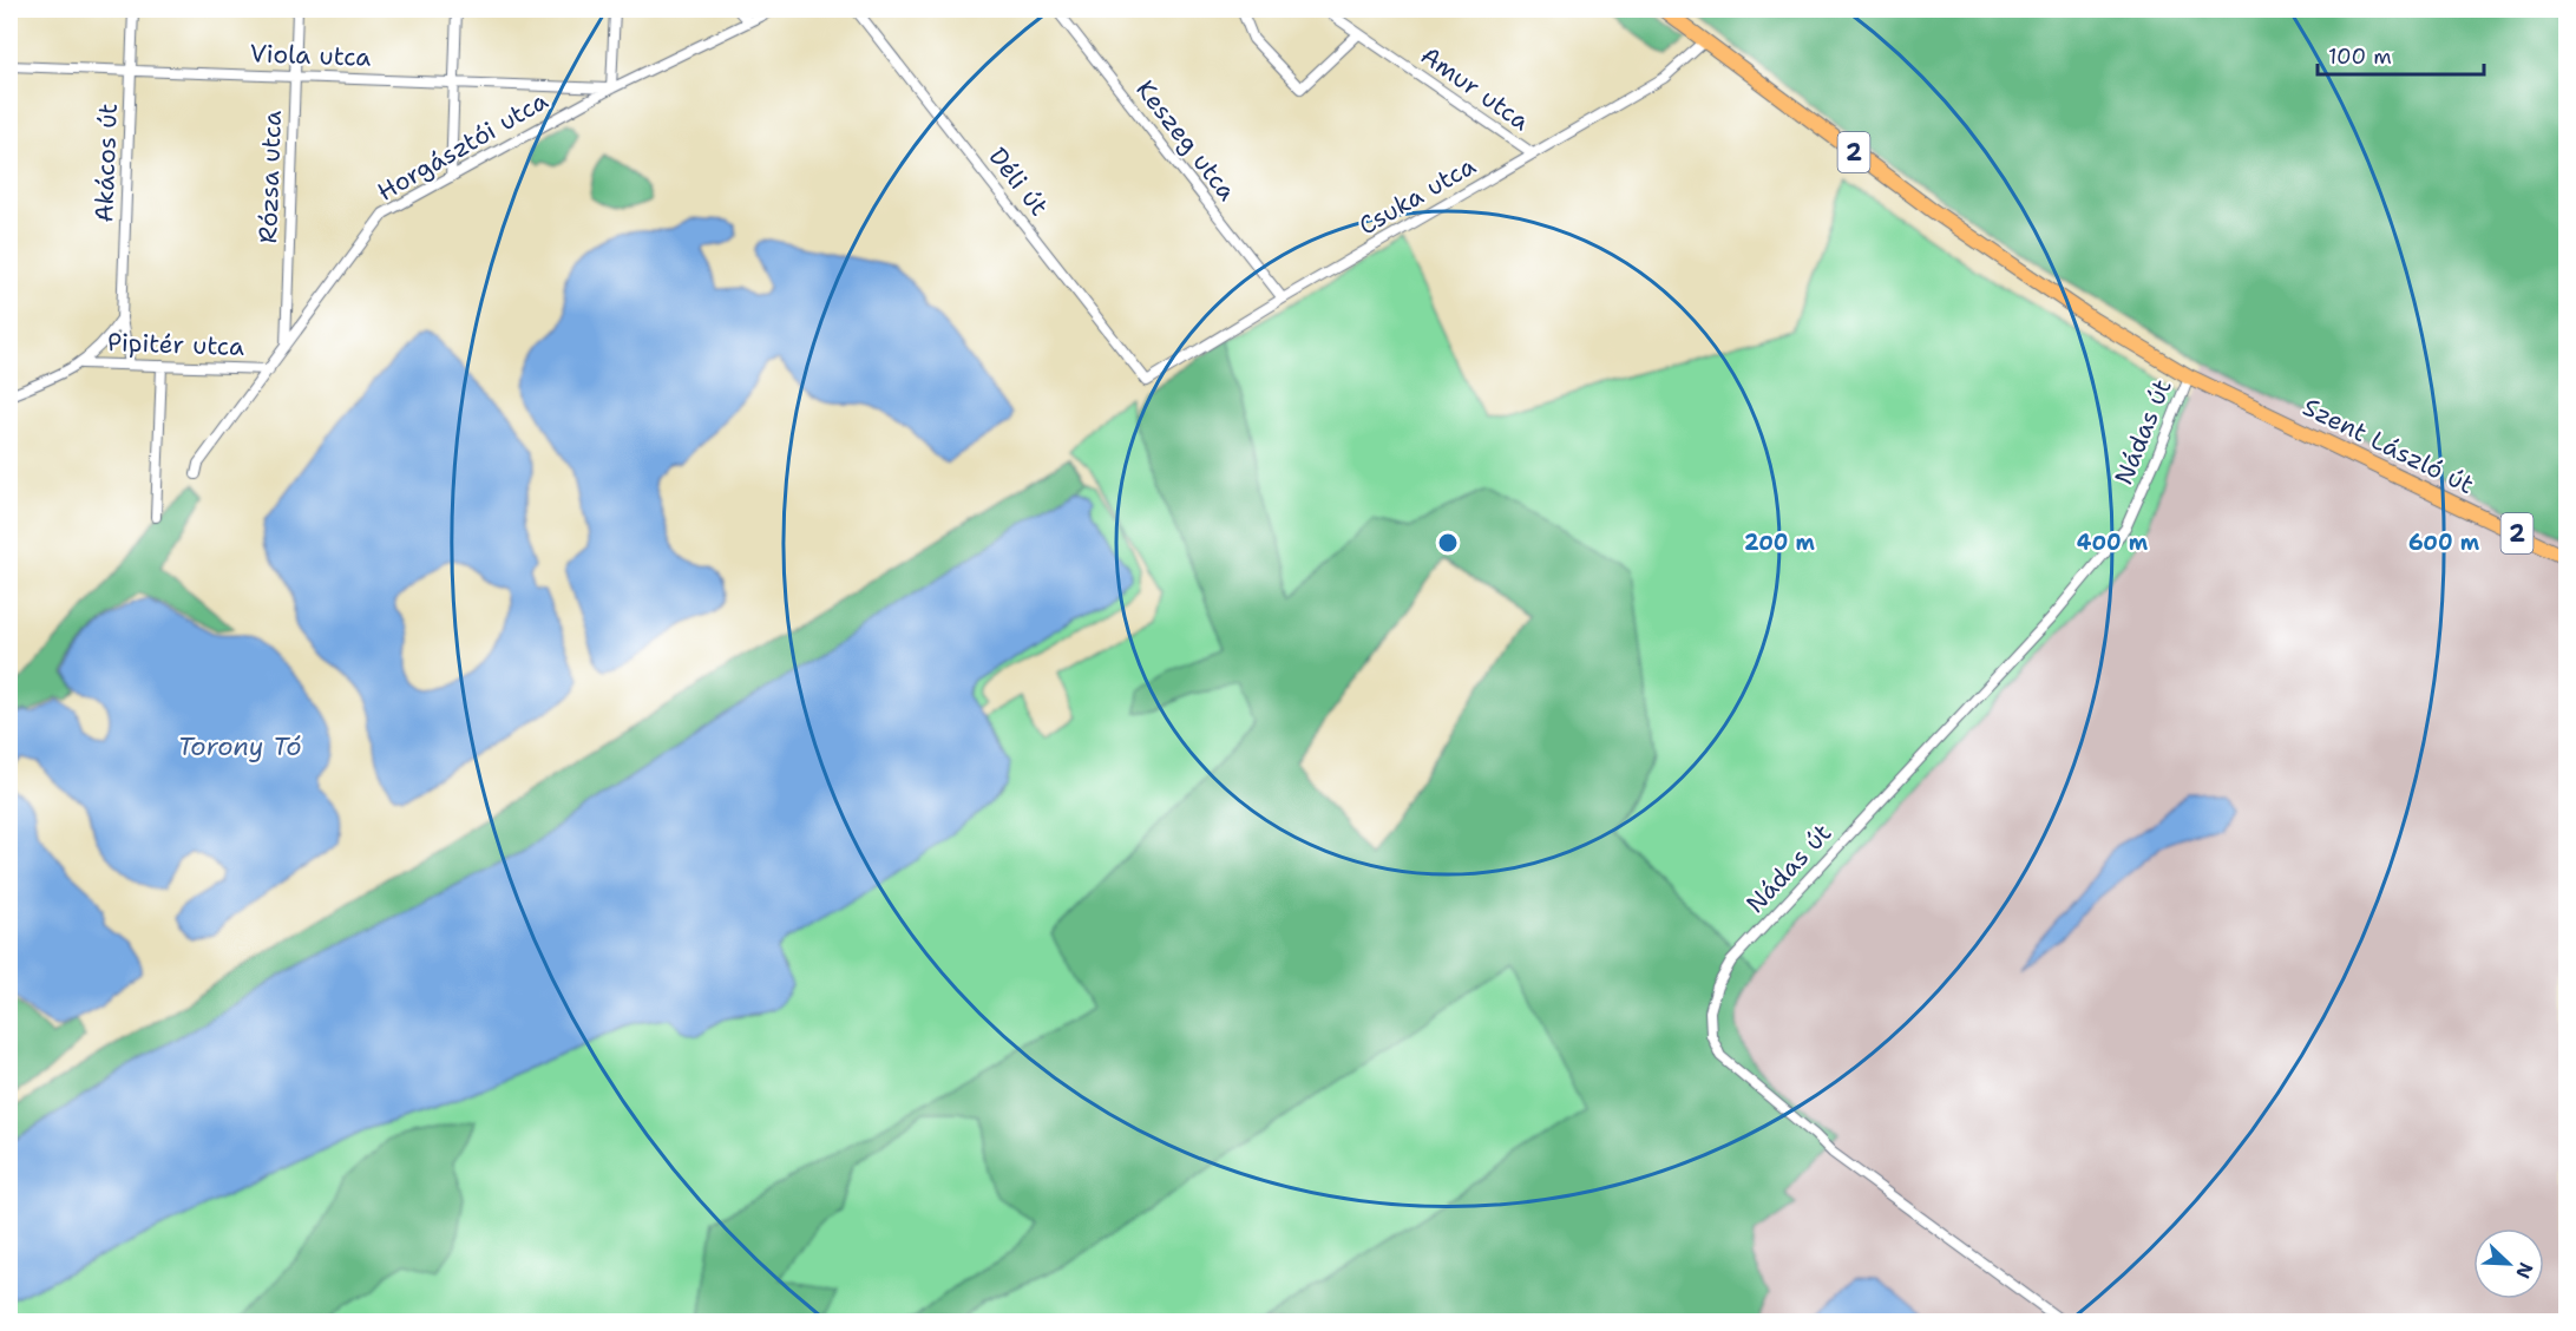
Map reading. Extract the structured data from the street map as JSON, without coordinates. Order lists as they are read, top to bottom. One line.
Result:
{"streets":{"main road":["2","Szent László út"],"street":["Viola utca","Amur utca","Keszeg utca","Horgásztói utca","Akácos út","Rózsa utca","Déli út","Csuka utca","Pipitér utca","Nádas út"]},"crossings":[["Viola utca","Horgásztói utca"],["Viola utca","Akácos út"],["Viola utca","Rózsa utca"],["Amur utca","Csuka utca"],["Keszeg utca","Csuka utca"],["Horgásztói utca","Rózsa utca"],["Horgásztói utca","Pipitér utca"],["2","Csuka utca"],["2","Nádas út"],["2","Szent László út"],["Akácos út","Pipitér utca"],["Déli út","Csuka utca"],["Nádas út","Szent László út"]],"water":["Torony Tó"],"scale_bar":"100 m","north":"bottom right","rings":["200 m","400 m","600 m"]}
